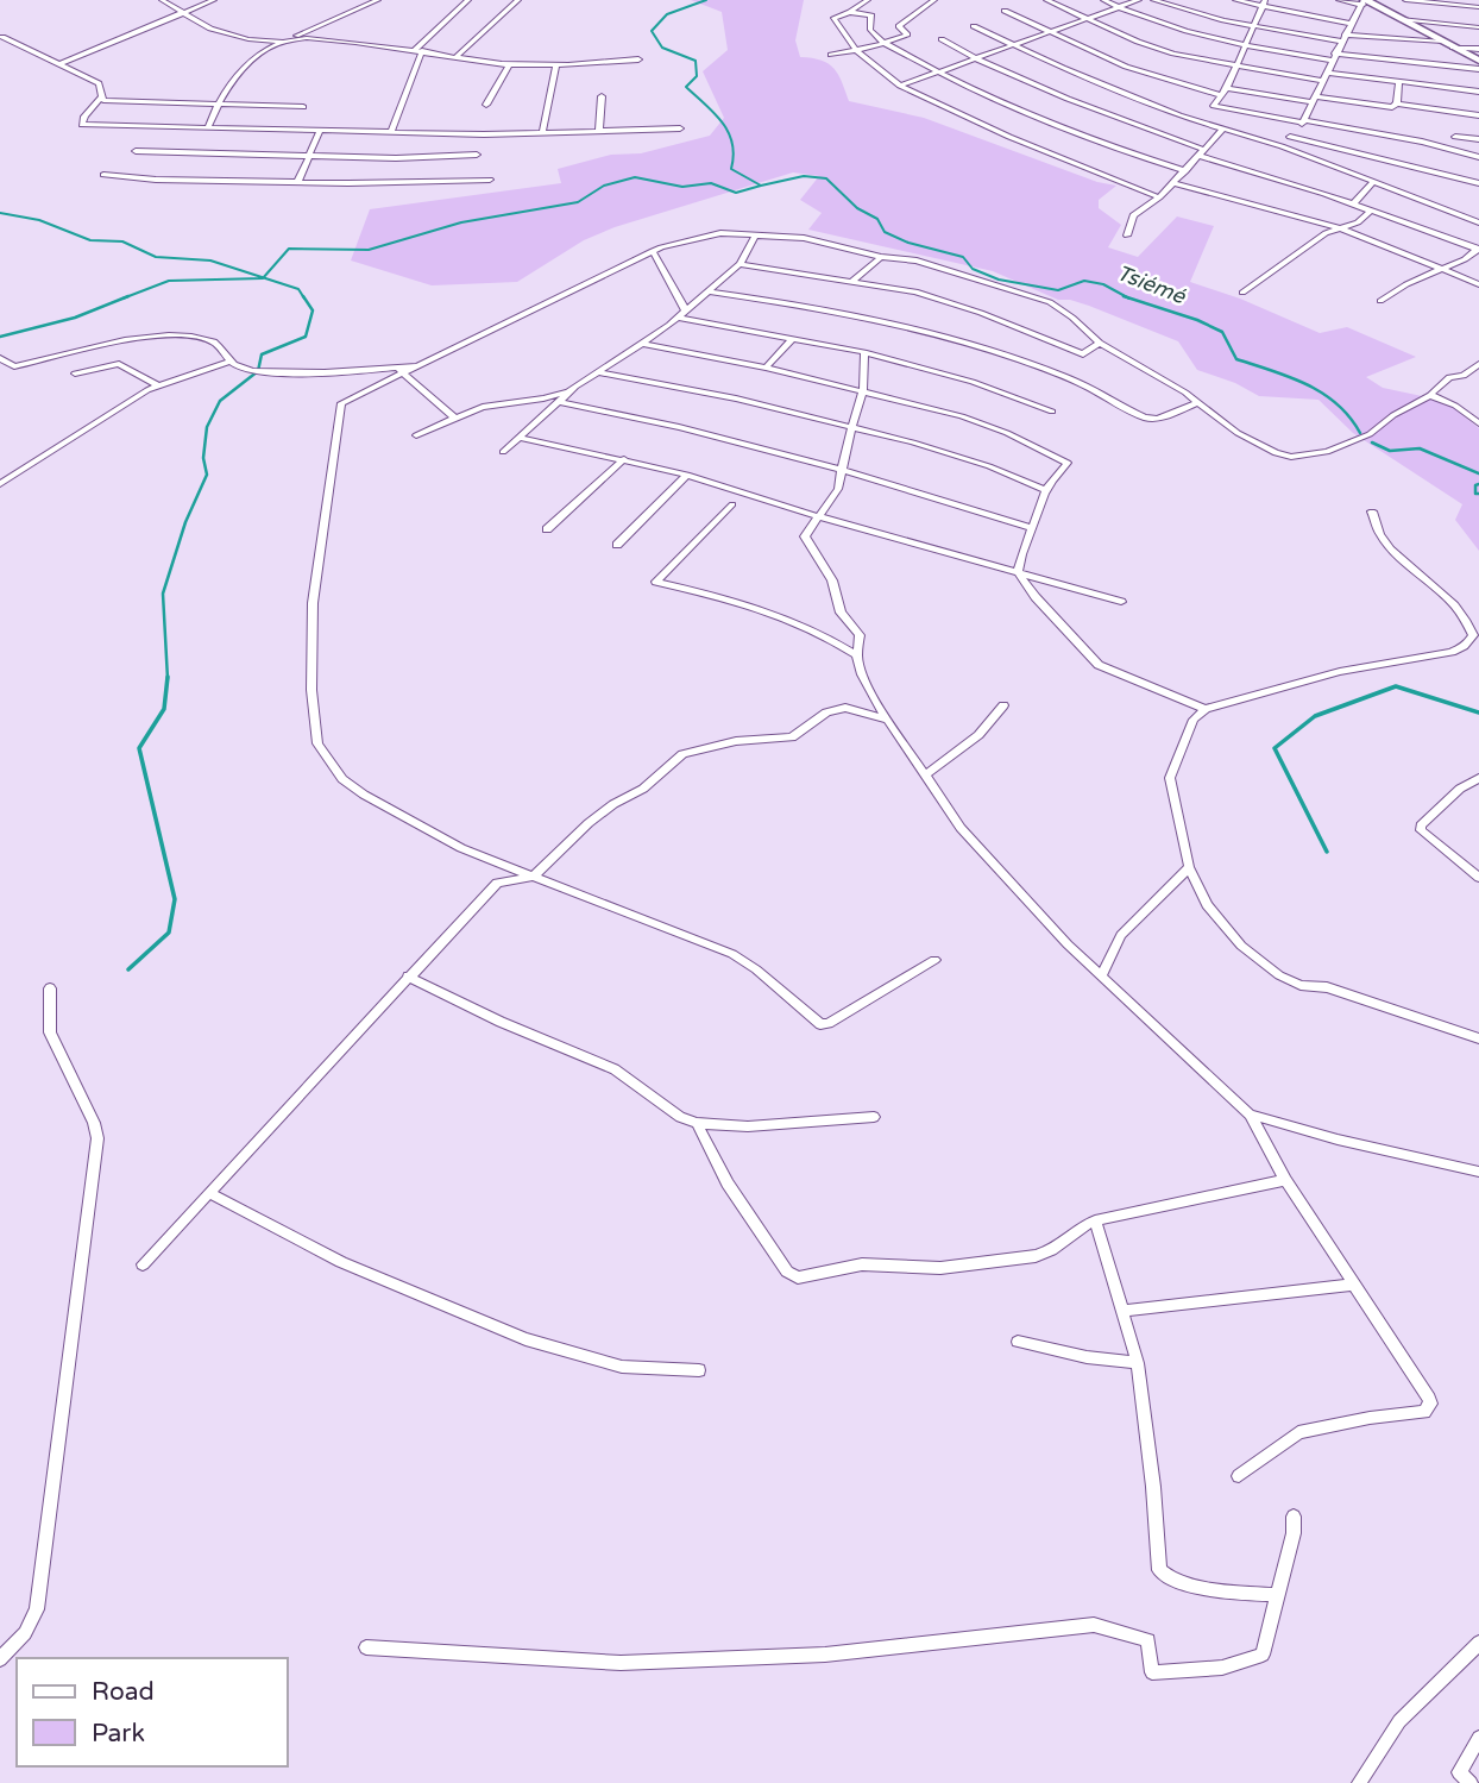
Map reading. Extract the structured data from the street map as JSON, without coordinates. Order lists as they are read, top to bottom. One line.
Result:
{"water":["Tsiémé"],"legend":["Road","Park"]}
